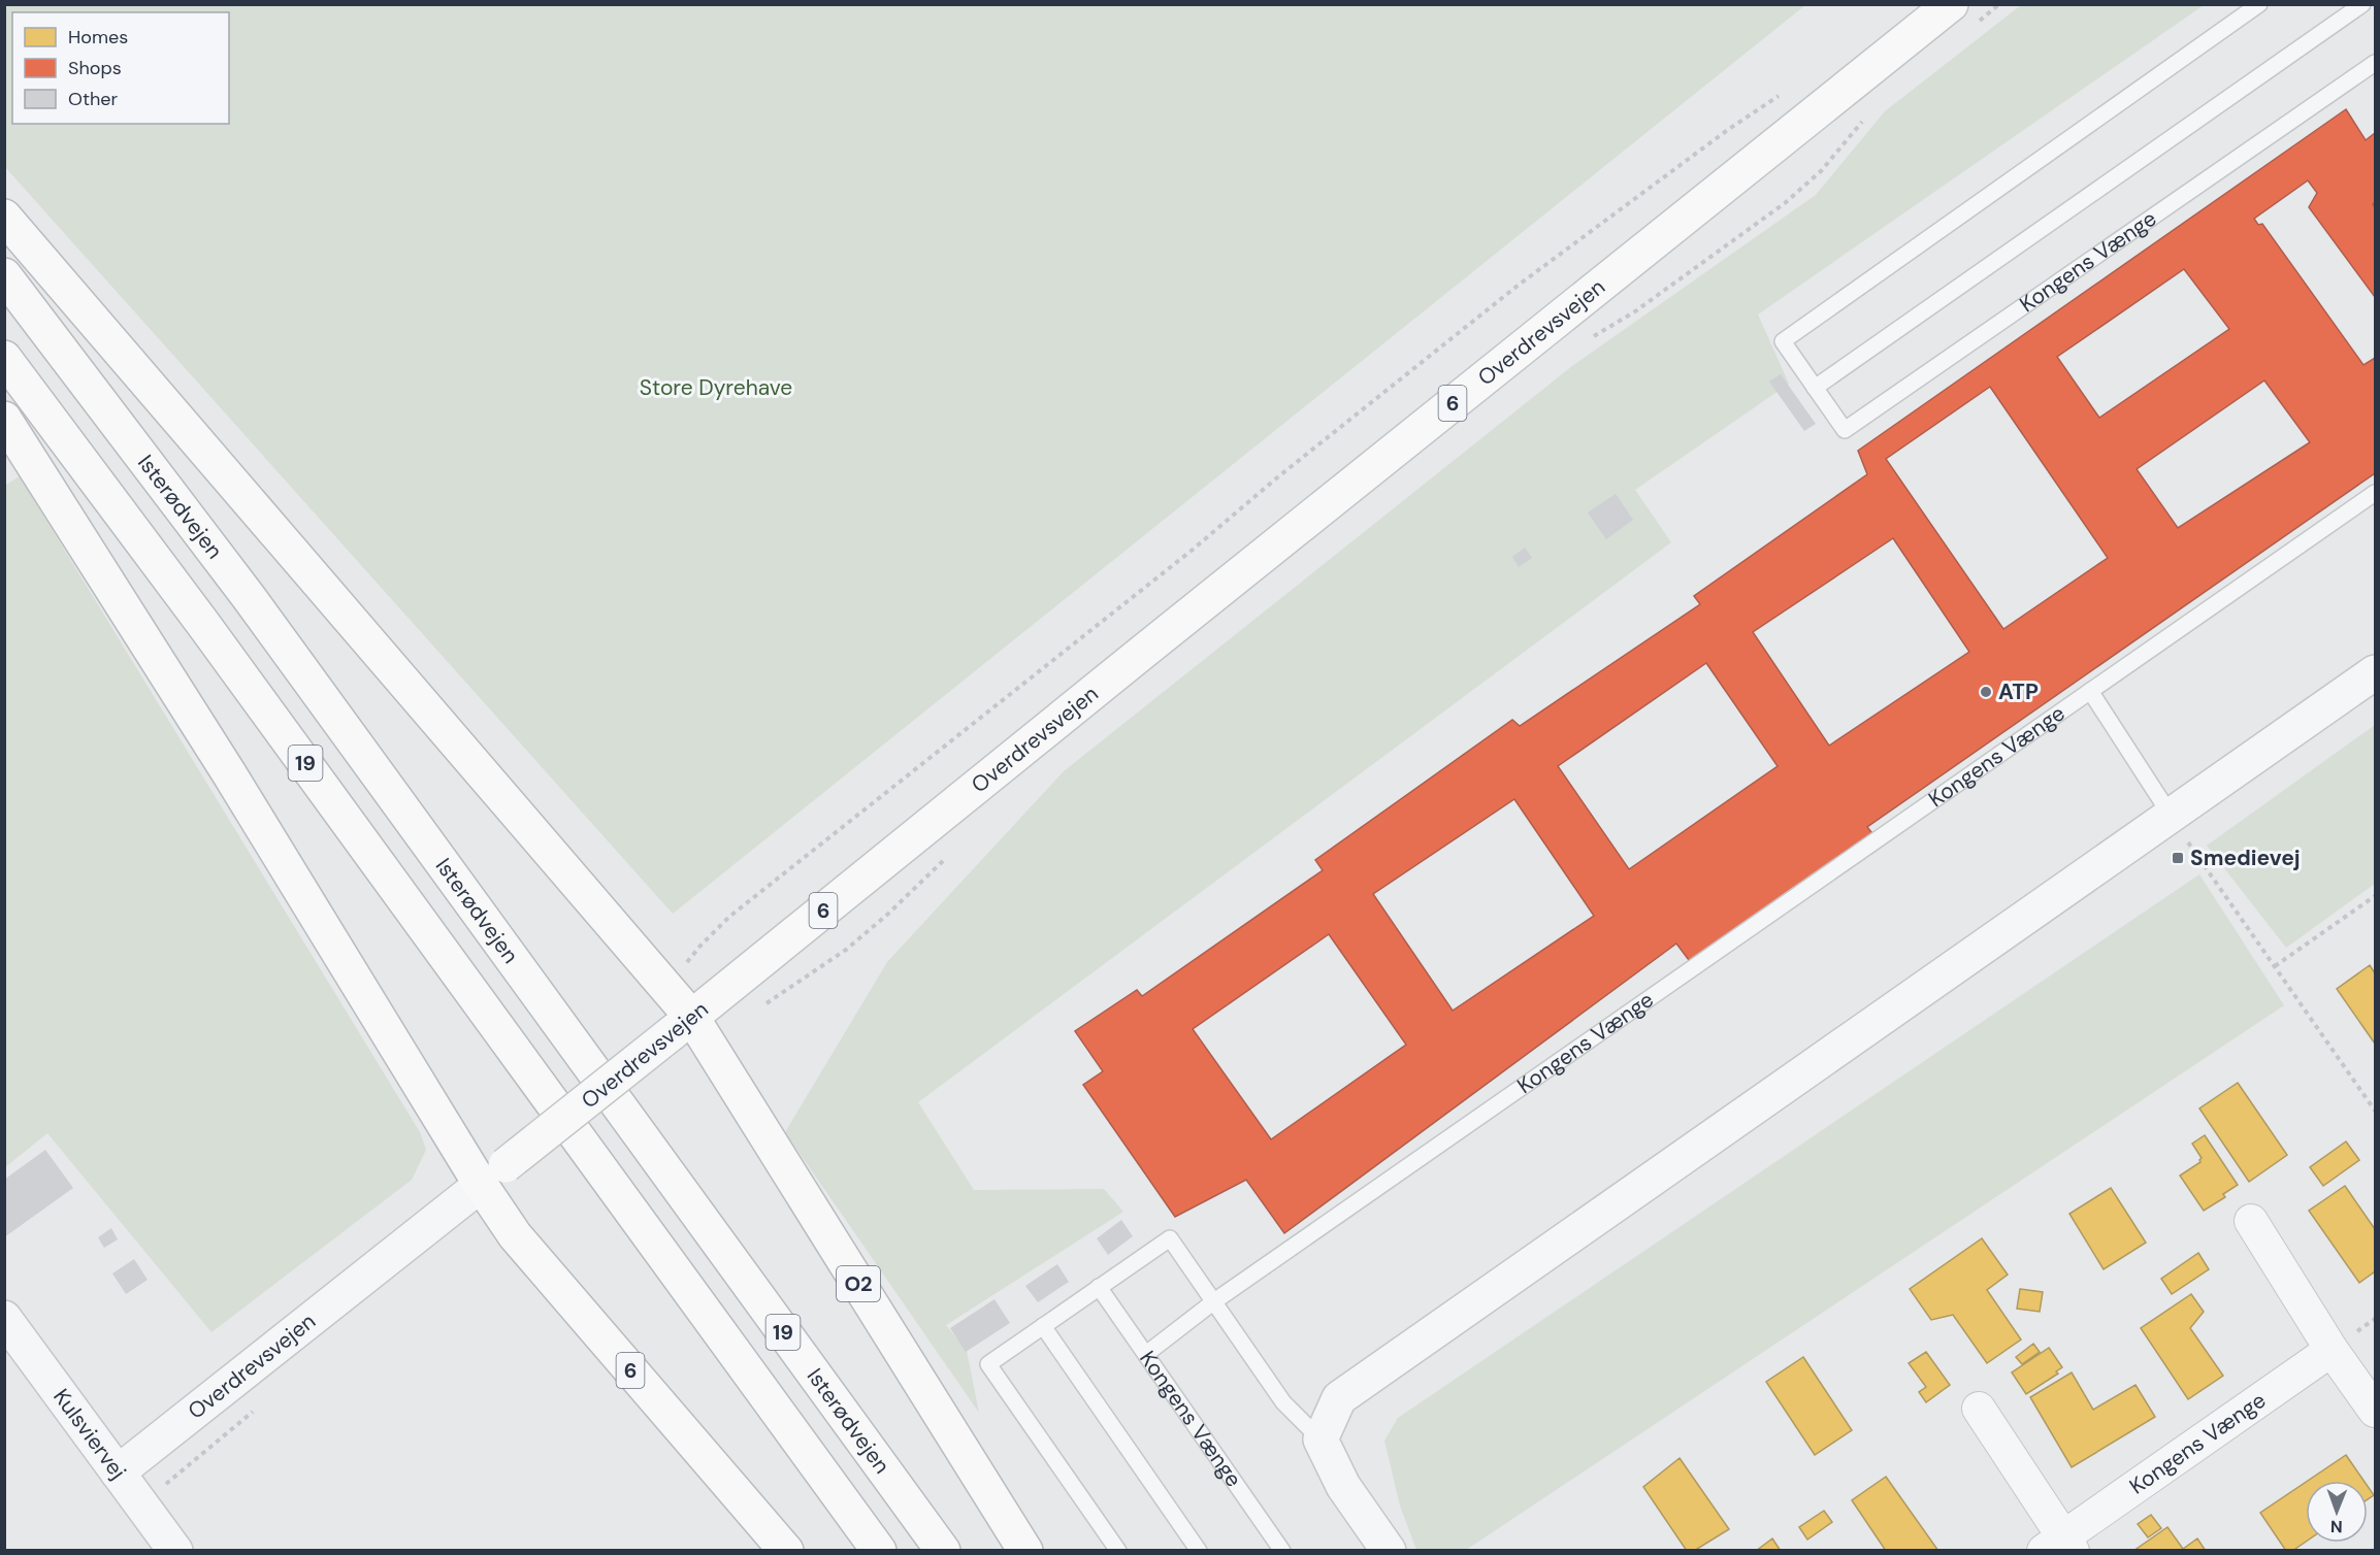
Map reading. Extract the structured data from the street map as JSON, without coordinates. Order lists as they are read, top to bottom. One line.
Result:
{"streets":{"main road":["Overdrevsvejen","6","Isterødvejen","19","O2"],"street":["Kongens Vænge","Kulsviervej"]},"crossings":[["Overdrevsvejen","6"],["Overdrevsvejen","O2"],["Overdrevsvejen","Kulsviervej"]],"parks":["Store Dyrehave"],"places":{"other":["ATP"],"transit":["Smedievej"]},"legend":["Homes","Shops","Other"],"north":"bottom"}
